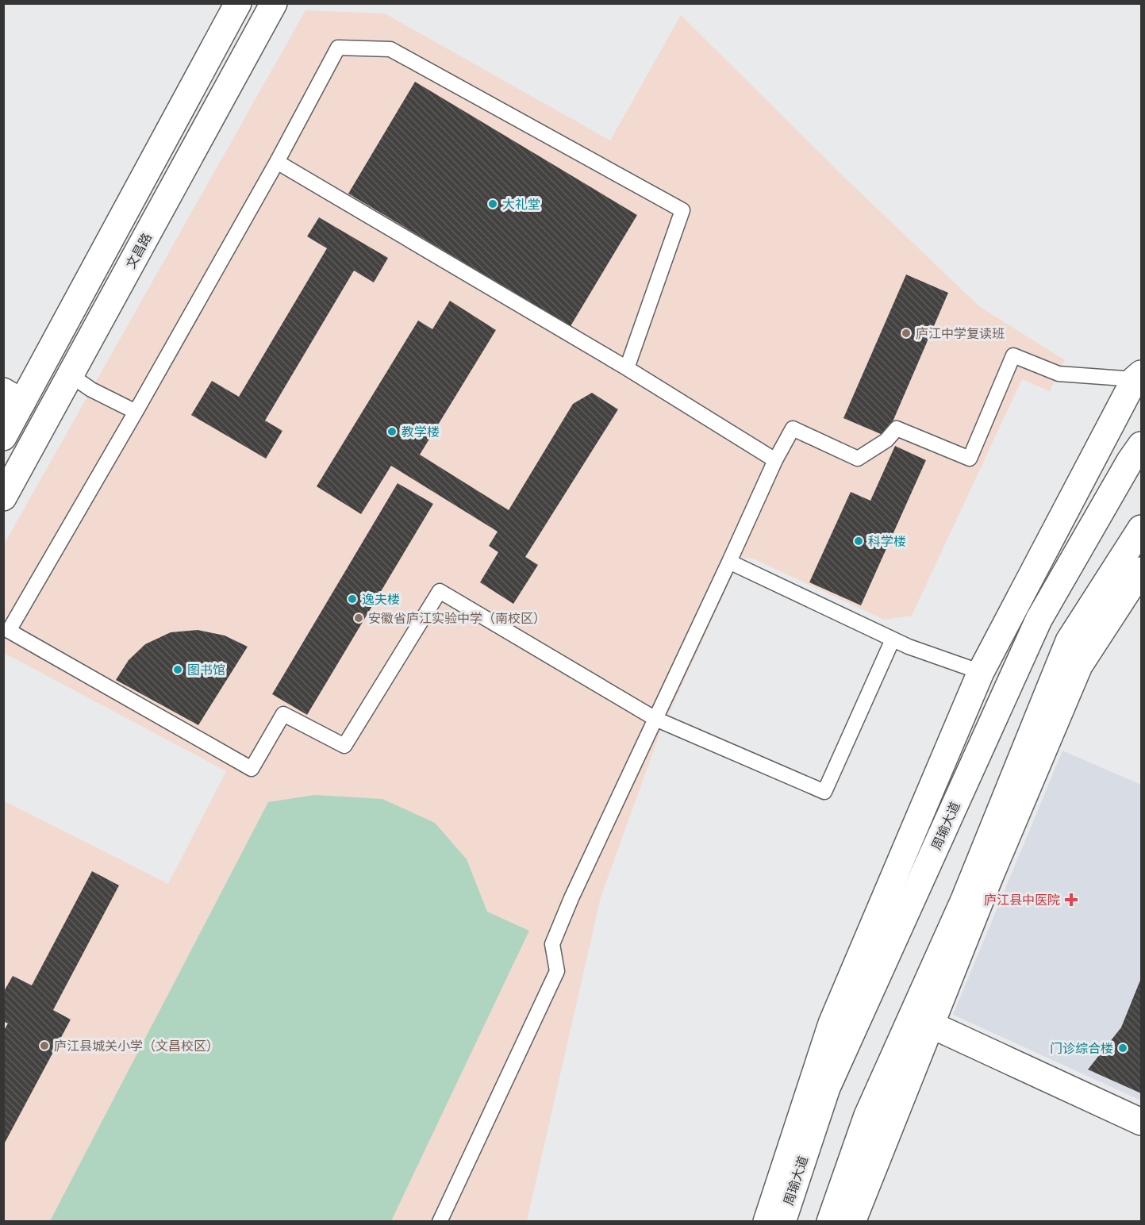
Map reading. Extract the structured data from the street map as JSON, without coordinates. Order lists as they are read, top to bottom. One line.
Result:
{"streets":{"main road":["文昌路","周瑜大道"]},"places":{"other":["大礼堂","庐江中学复读班","教学楼","科学楼","逸夫楼","安徽省庐江实验中学（南校区）","图书馆","庐江县城关小学（文昌校区）","门诊综合楼"],"health":["庐江县中医院"]}}
